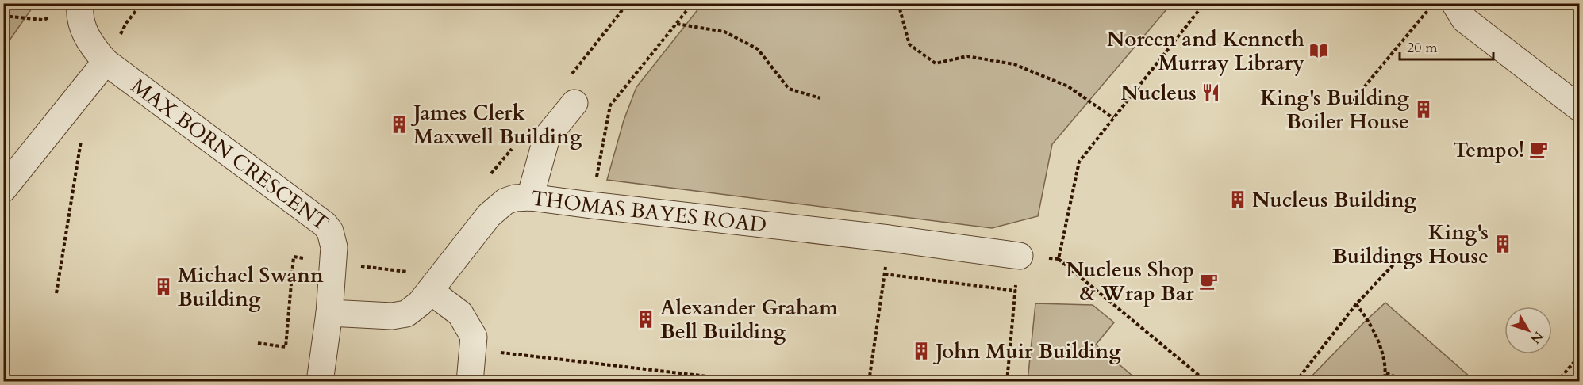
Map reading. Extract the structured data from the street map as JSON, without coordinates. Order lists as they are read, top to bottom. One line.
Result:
{"streets":{"lane":["MAX BORN CRESCENT","THOMAS BAYES ROAD"]},"crossings":[["MAX BORN CRESCENT","THOMAS BAYES ROAD"]],"places":{"library":["Noreen and Kenneth Murray Library"],"restaurant":["Nucleus"],"building":["King's Building Boiler House","James Clerk Maxwell Building","Nucleus Building","King's Buildings House","Michael Swann Building","Alexander Graham Bell Building","John Muir Building"],"cafe":["Tempo!","Nucleus Shop & Wrap Bar"]},"scale_bar":"20 m","north":"bottom right"}
